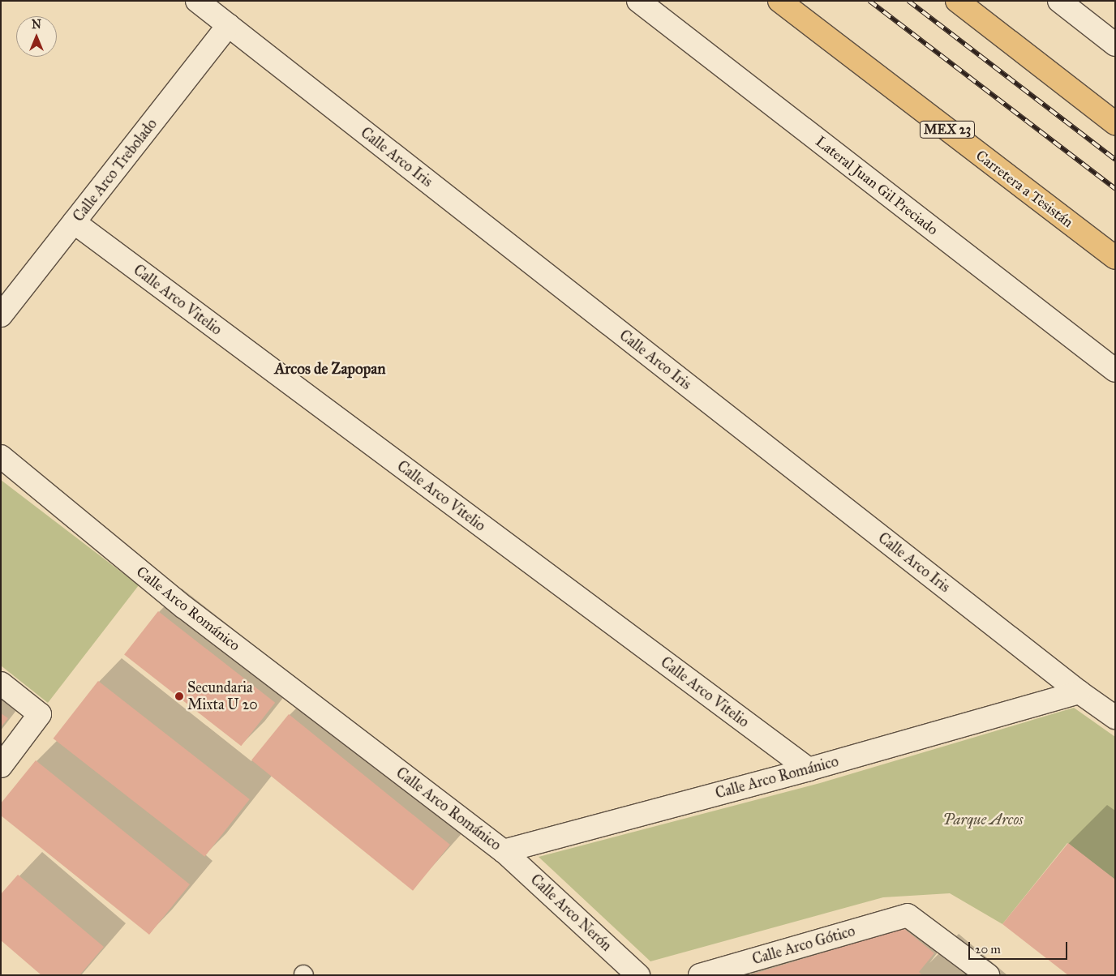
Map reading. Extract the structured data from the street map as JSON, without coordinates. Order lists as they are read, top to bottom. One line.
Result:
{"streets":{"main road":["MEX 23","Carretera a Tesistán"],"street":["Calle Arco Iris","Calle Arco Trebolado","Lateral Juan Gil Preciado","Calle Arco Vitelio","Calle Arco Románico","Calle Arco Nerón","Calle Arco Gótico"]},"crossings":[["Calle Arco Iris","Calle Arco Trebolado"],["Calle Arco Iris","Calle Arco Románico"],["Calle Arco Trebolado","Calle Arco Vitelio"],["Calle Arco Vitelio","Calle Arco Románico"],["Calle Arco Románico","Calle Arco Nerón"]],"districts":["Arcos de Zapopan"],"parks":["Parque Arcos"],"places":["Secundaria Mixta U 20"],"scale_bar":"20 m","north":"top"}
